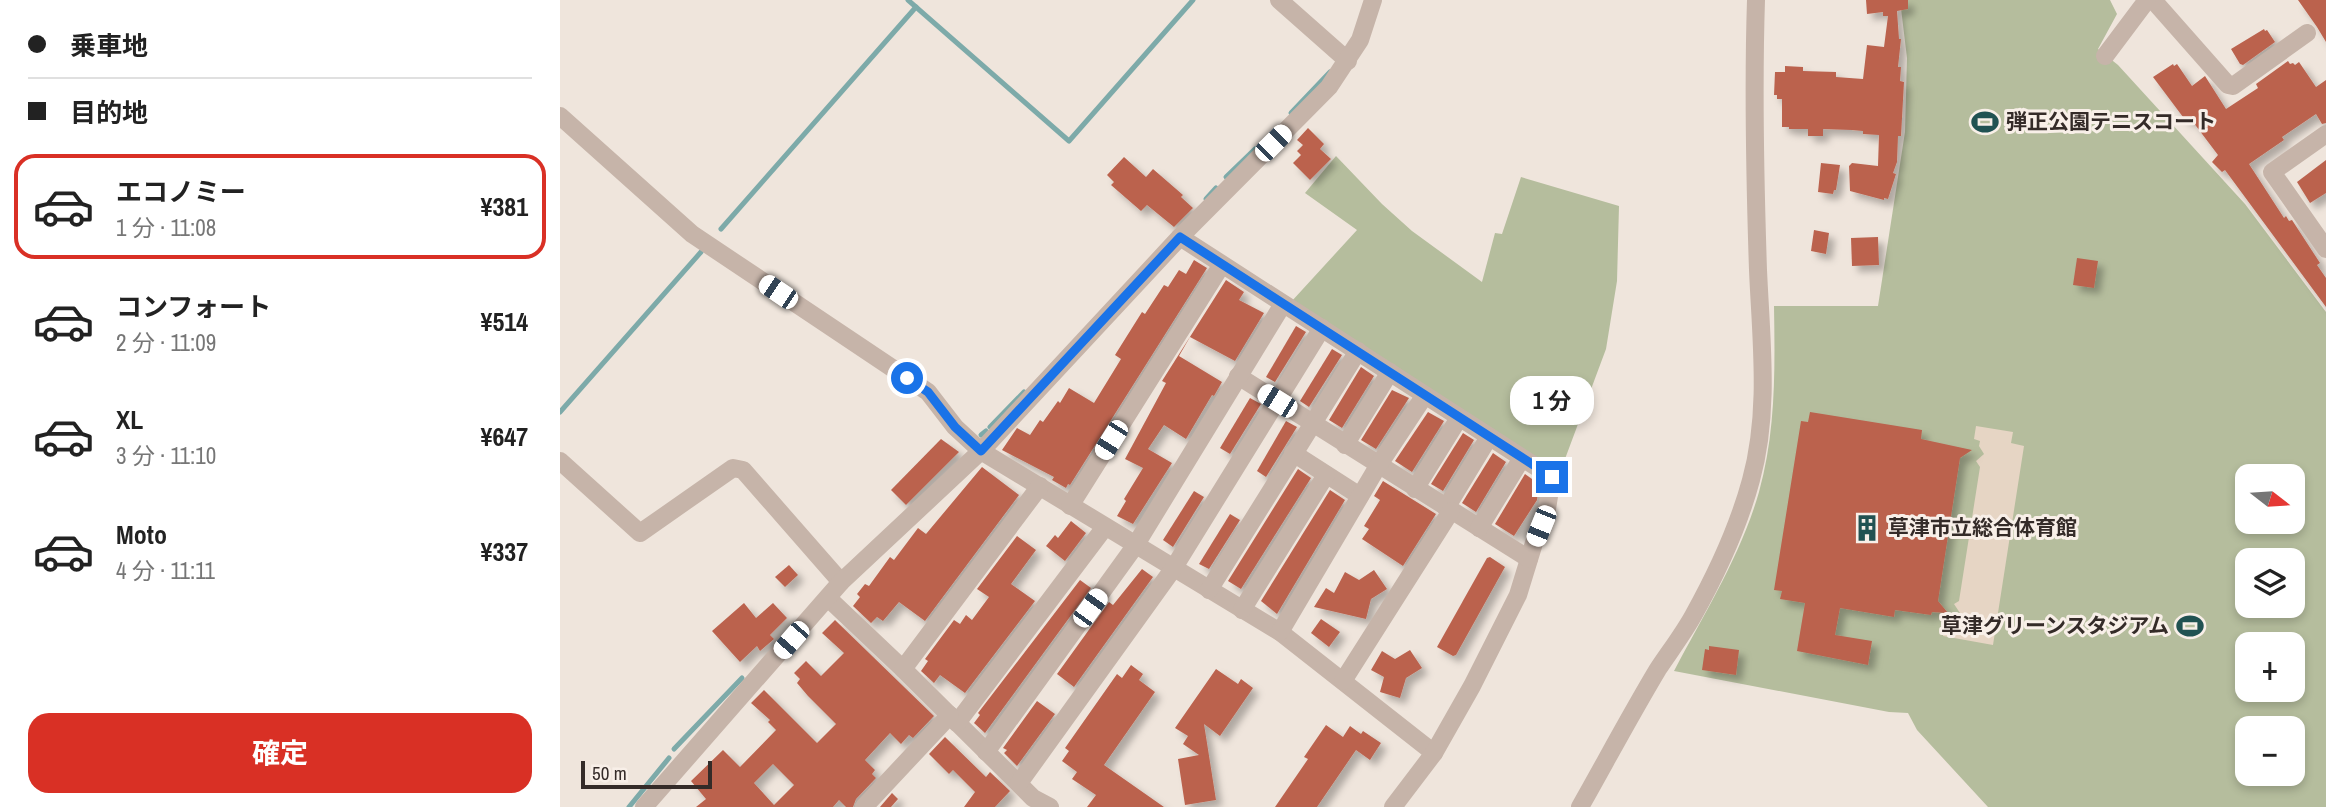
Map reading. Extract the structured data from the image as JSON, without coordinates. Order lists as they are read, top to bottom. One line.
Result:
{"places":{"sports":["弾正公園テニスコート","草津グリーンスタジアム"],"building":["草津市立総合体育館"]},"scale_bar":"50 m","north":"right","page":{"banner":["乗車地","目的地"],"list":[{"name":"エコノミー","note":"1 分 · 11:08","value":"¥381"},{"name":"コンフォート","note":"2 分 · 11:09","value":"¥514"},{"name":"XL","note":"3 分 · 11:10","value":"¥647"},{"name":"Moto","note":"4 分 · 11:11","value":"¥337"}],"bubble":"1 分","map_buttons":["+","−"],"buttons":"確定","scale":"50 m"}}
